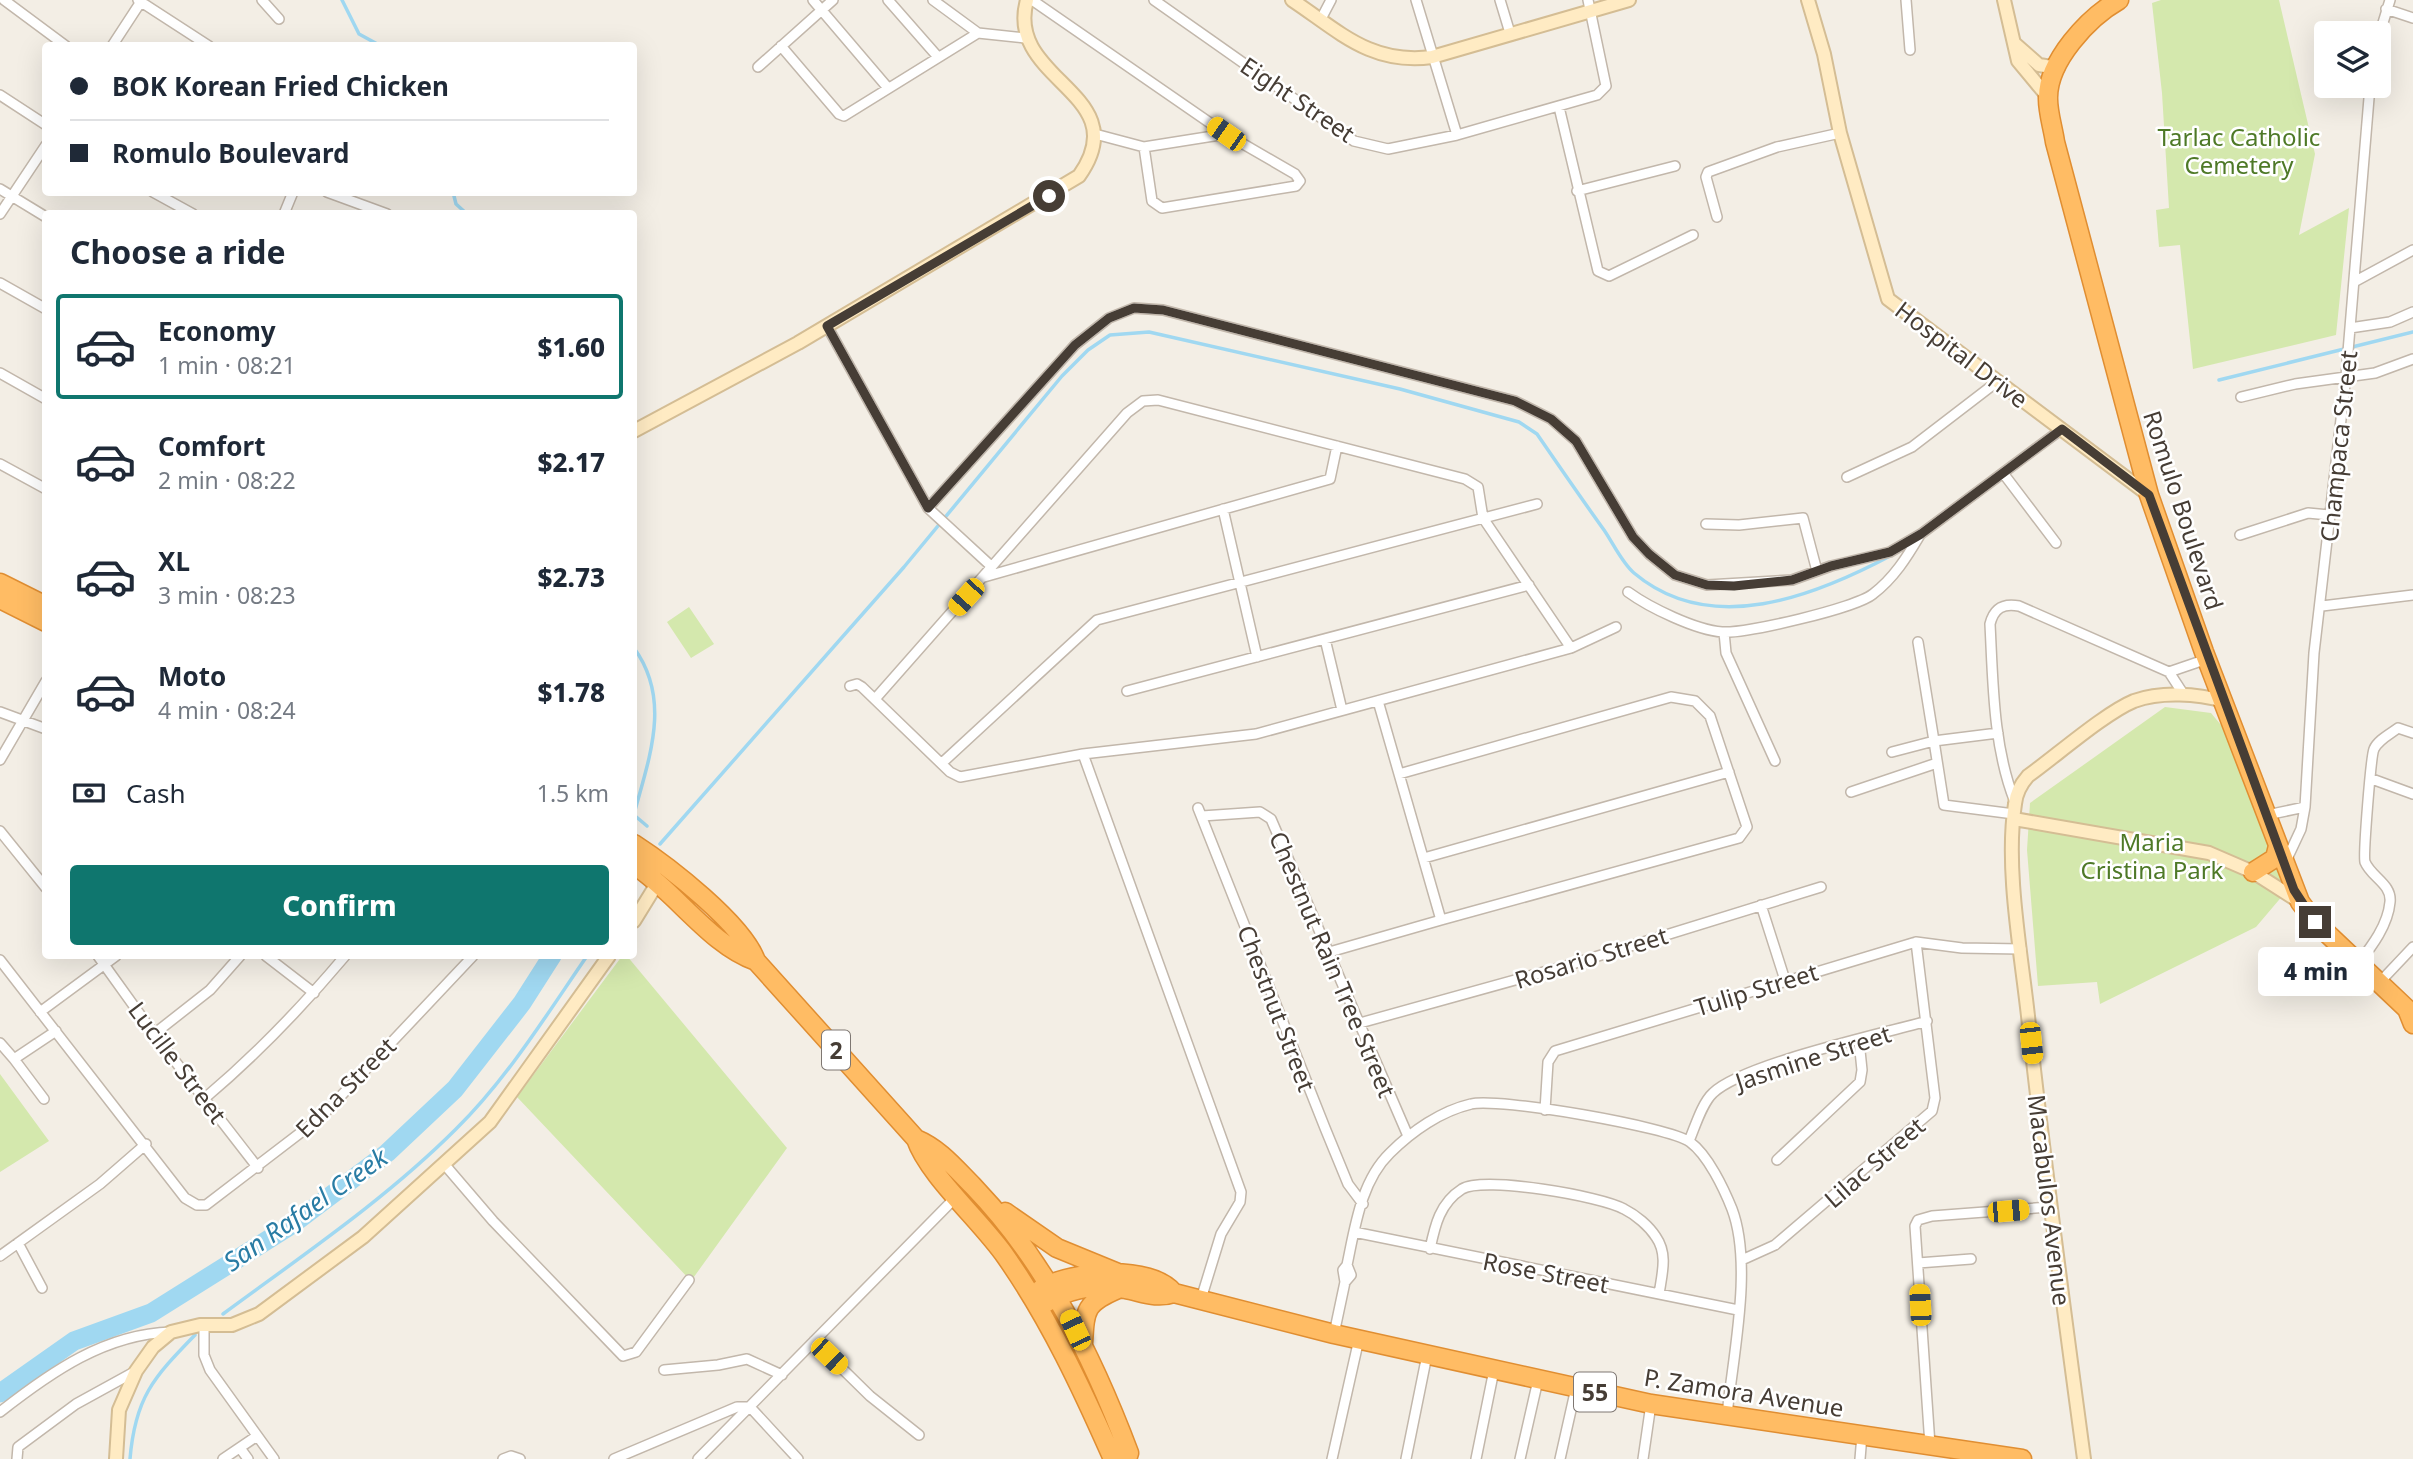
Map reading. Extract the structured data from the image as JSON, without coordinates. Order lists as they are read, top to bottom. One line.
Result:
{"streets":{"highway":["Romulo Boulevard","2","55","P. Zamora Avenue"],"street":["Eight Street","Hospital Drive","Champaca Street","Rosario Street","Chestnut Rain Tree Street","Tulip Street","Chestnut Street","Jasmine Street","Lucille Street","Edna Street","Lilac Street","Macabulos Avenue","Rose Street"]},"crossings":[["Hospital Drive","Romulo Boulevard"],["Champaca Street","Romulo Boulevard"],["Rosario Street","Chestnut Rain Tree Street"],["Chestnut Rain Tree Street","Chestnut Street"],["Tulip Street","Lilac Street"],["Tulip Street","Macabulos Avenue"],["2","P. Zamora Avenue"],["Jasmine Street","Lilac Street"],["Lucille Street","Edna Street"]],"water":["San Rafael Creek"],"parks":["Tarlac Catholic Cemetery","Maria Cristina Park"],"page":{"banner":["BOK Korean Fried Chicken","Romulo Boulevard"],"heading":"Choose a ride","list":[{"name":"Economy","note":"1 min · 08:21","value":"$1.60"},{"name":"Comfort","note":"2 min · 08:22","value":"$2.17"},{"name":"XL","note":"3 min · 08:23","value":"$2.73"},{"name":"Moto","note":"4 min · 08:24","value":"$1.78"}],"pay":["Cash","1.5 km"],"buttons":"Confirm","bubble":"4 min"}}
